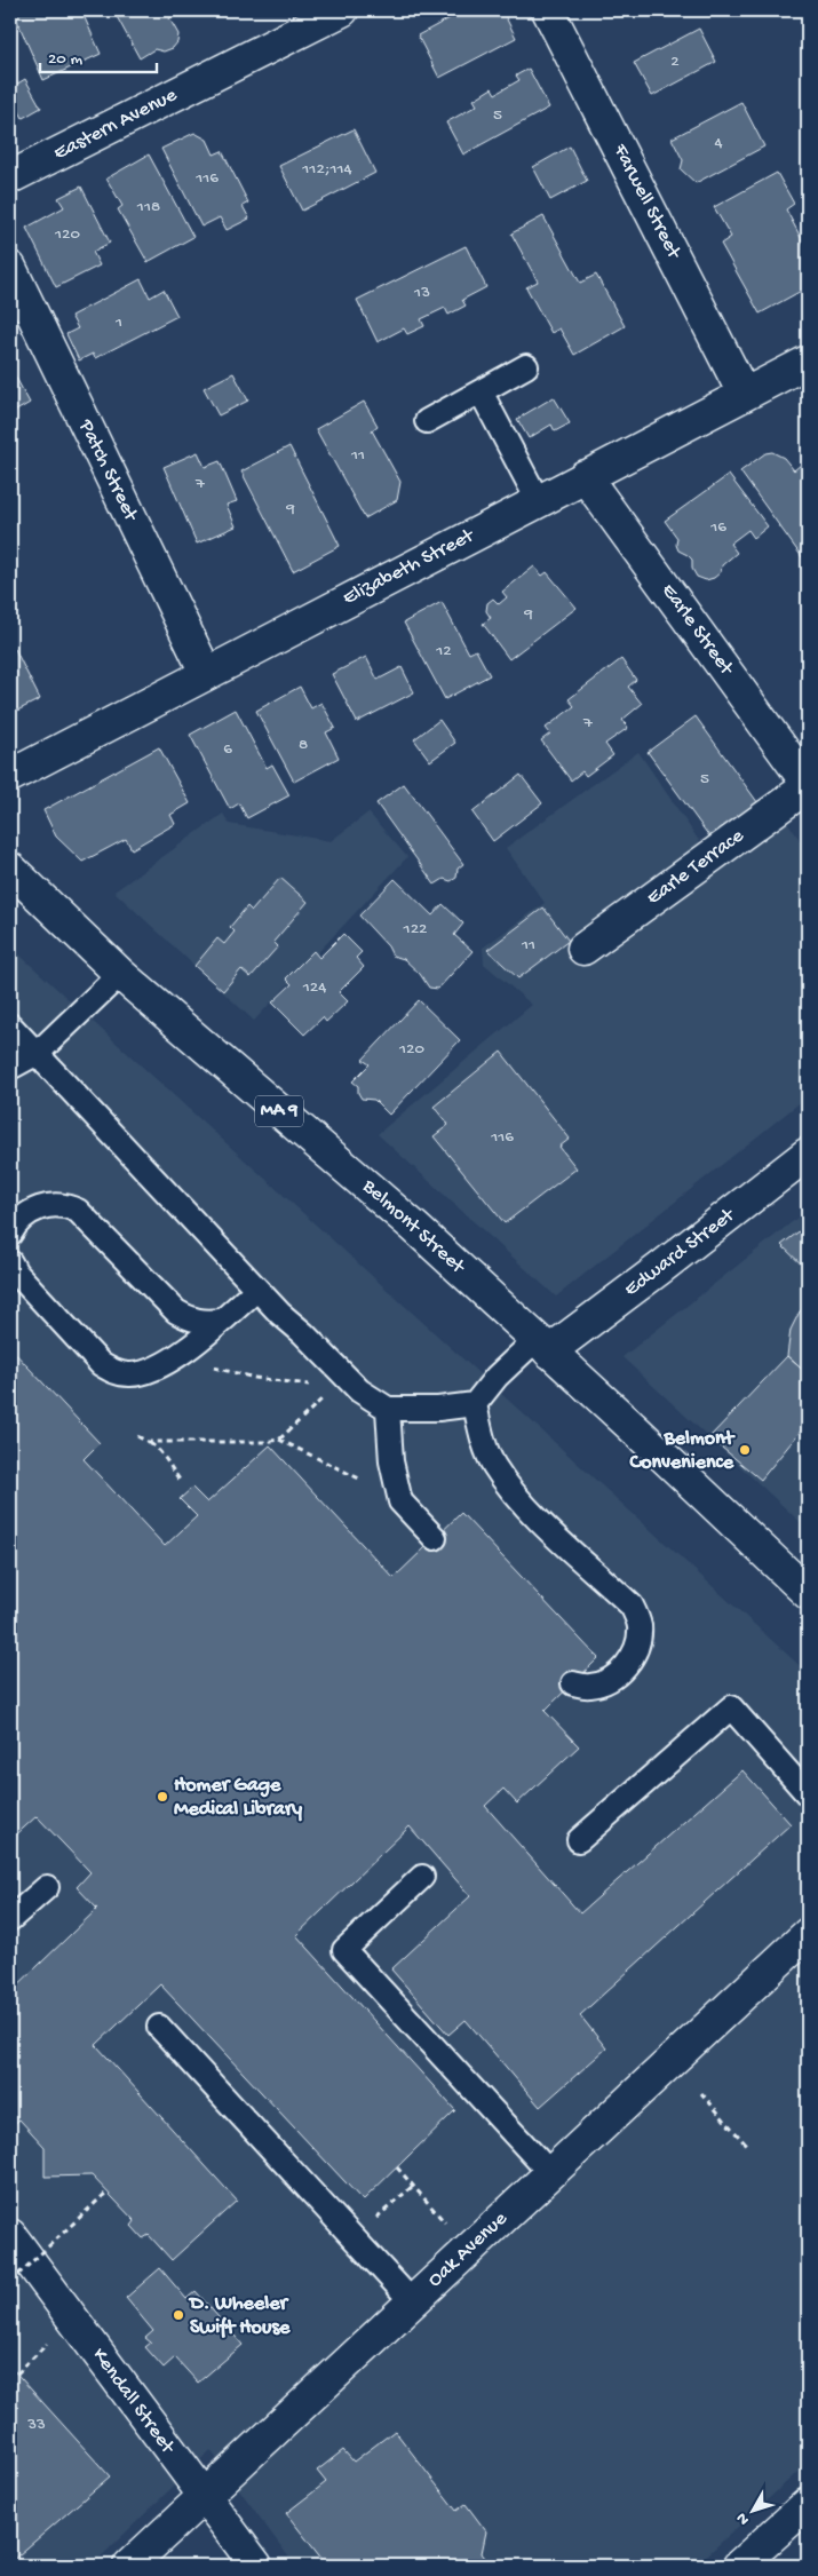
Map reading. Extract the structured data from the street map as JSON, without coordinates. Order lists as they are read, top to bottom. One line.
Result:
{"streets":{"main road":["Eastern Avenue","Farwell Street","Patch Street","Elizabeth Street","Earle Street","Earle Terrace","MA 9","Belmont Street","Edward Street","Oak Avenue","Kendall Street"]},"crossings":[["Farwell Street","Elizabeth Street"],["Patch Street","Elizabeth Street"],["Elizabeth Street","Earle Street"],["Earle Street","Earle Terrace"],["Belmont Street","Edward Street"],["Oak Avenue","Kendall Street"]],"places":["Belmont Convenience","Homer Gage Medical Library","D. Wheeler Swift House"],"house_numbers":["2","5","4","112;114","116","118","120","13","1","11","7","9","16","9","12","7","8","6","5","122","11","124","120","116","33"],"scale_bar":"20 m","north":"bottom left"}
